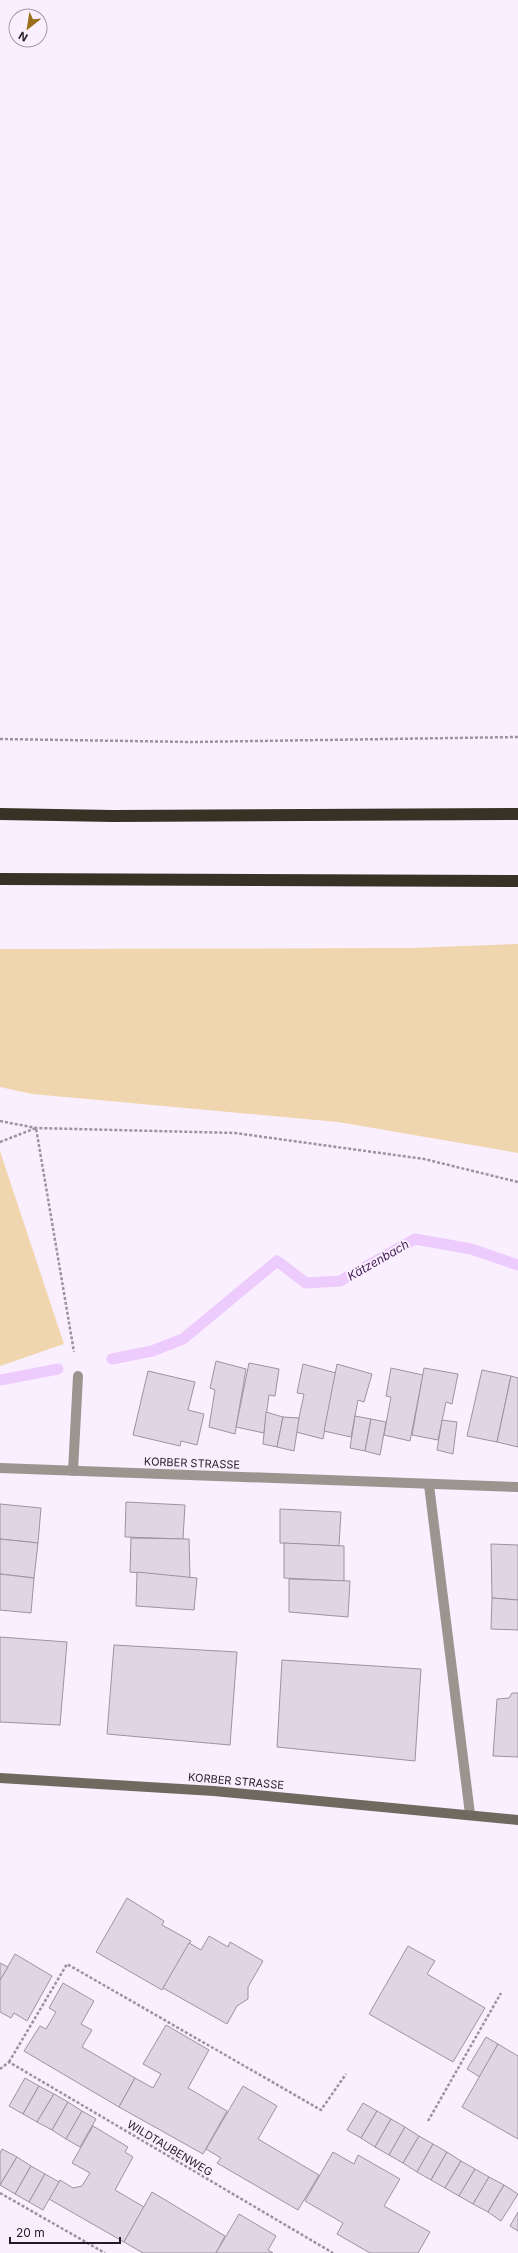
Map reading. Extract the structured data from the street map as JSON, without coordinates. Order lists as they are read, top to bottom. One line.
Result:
{"streets":{"street":["KORBER STRASSE"],"path":["WILDTAUBENWEG"]},"water":["Kätzenbach"],"scale_bar":"20 m","north":"bottom left"}
